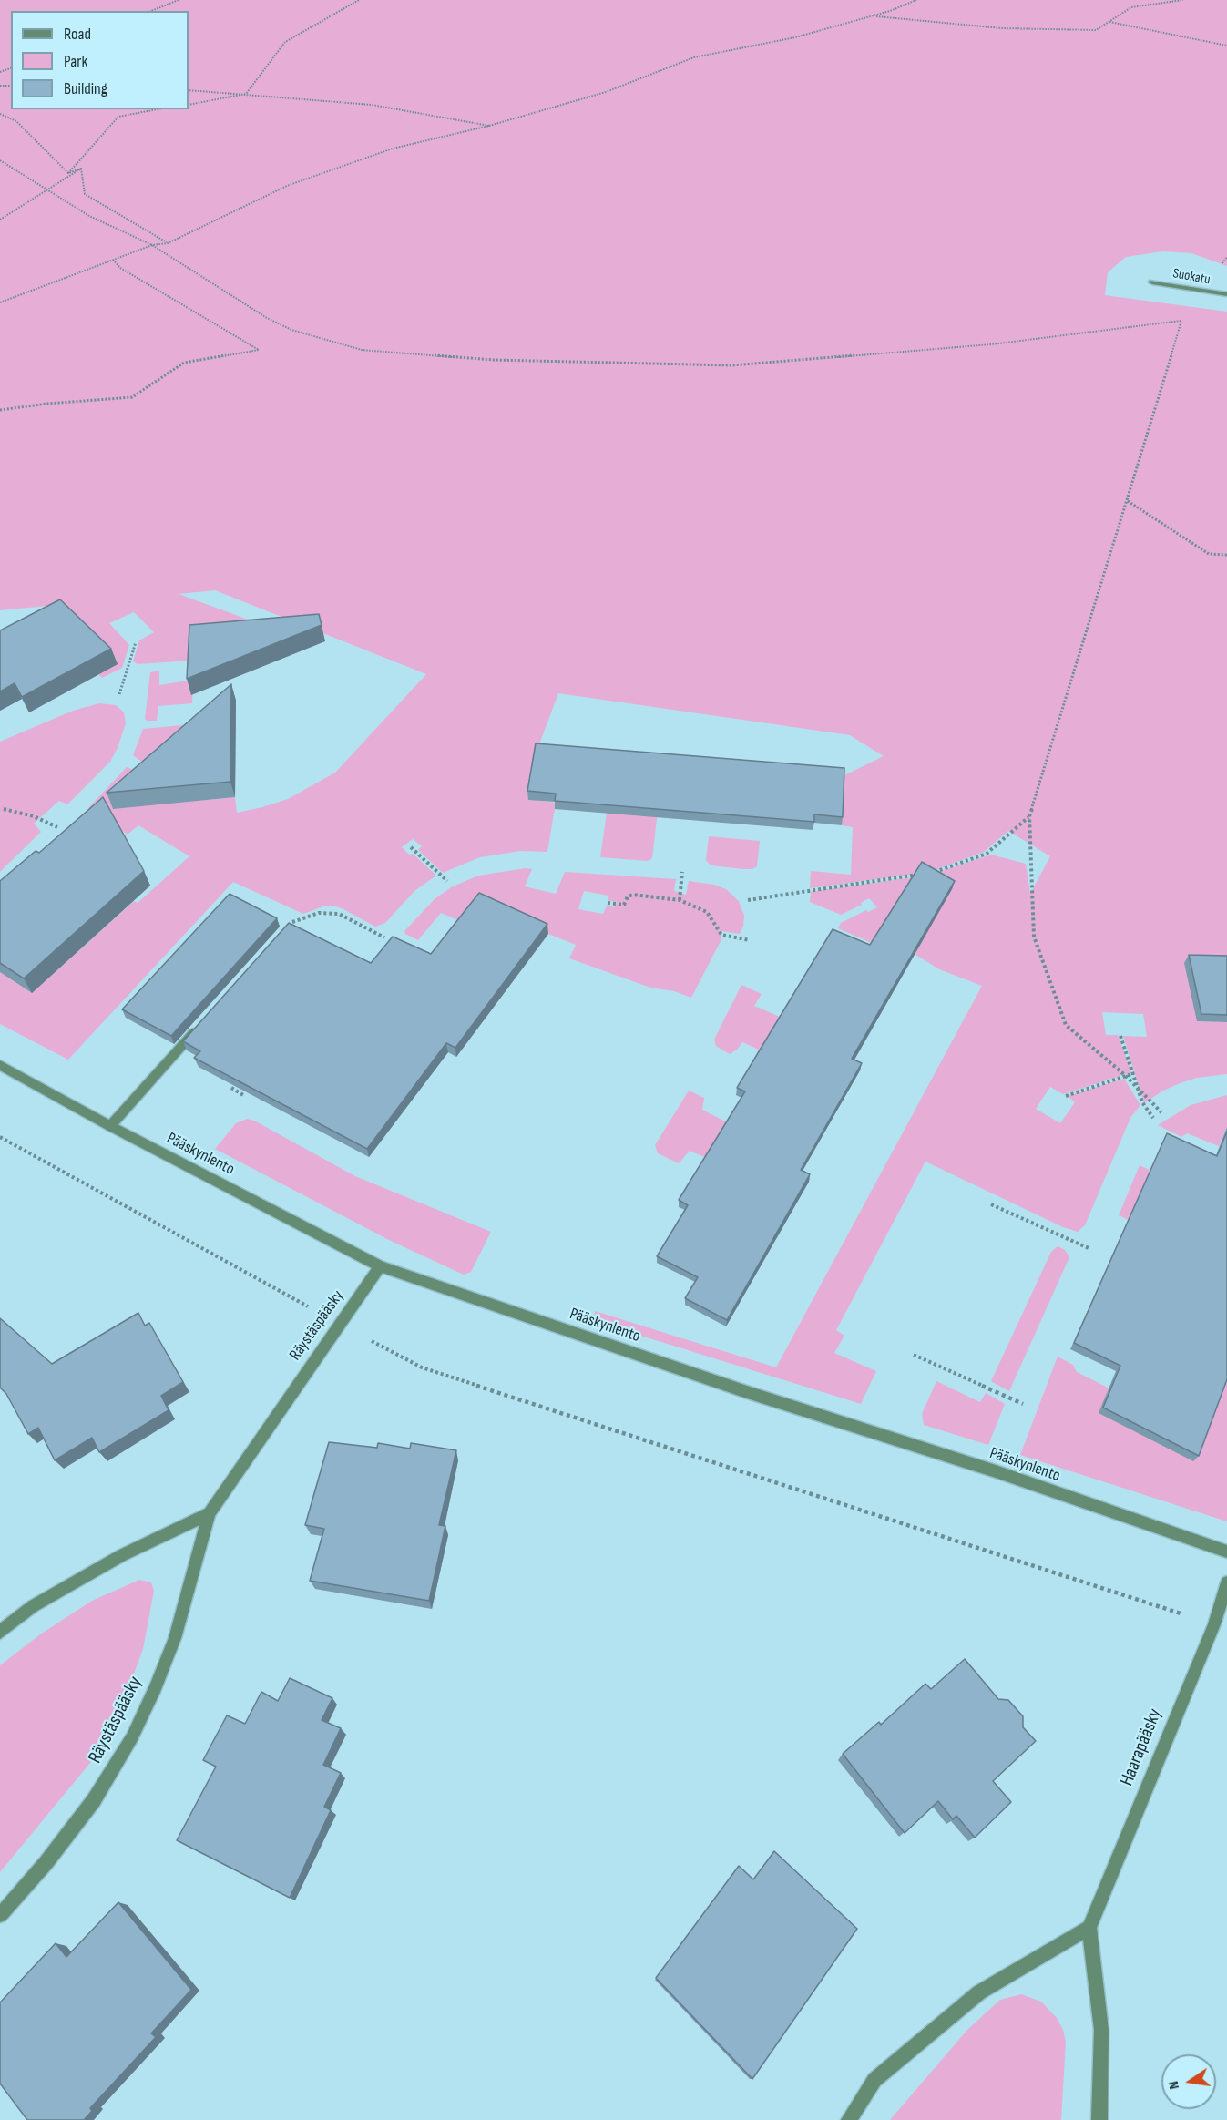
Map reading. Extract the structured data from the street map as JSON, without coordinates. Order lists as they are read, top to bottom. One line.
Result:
{"streets":{"street":["Suokatu","Pääskynlento","Räystäspääsky","Haarapääsky"]},"crossings":[["Pääskynlento","Räystäspääsky"]],"legend":["Road","Park","Building"],"north":"left"}
